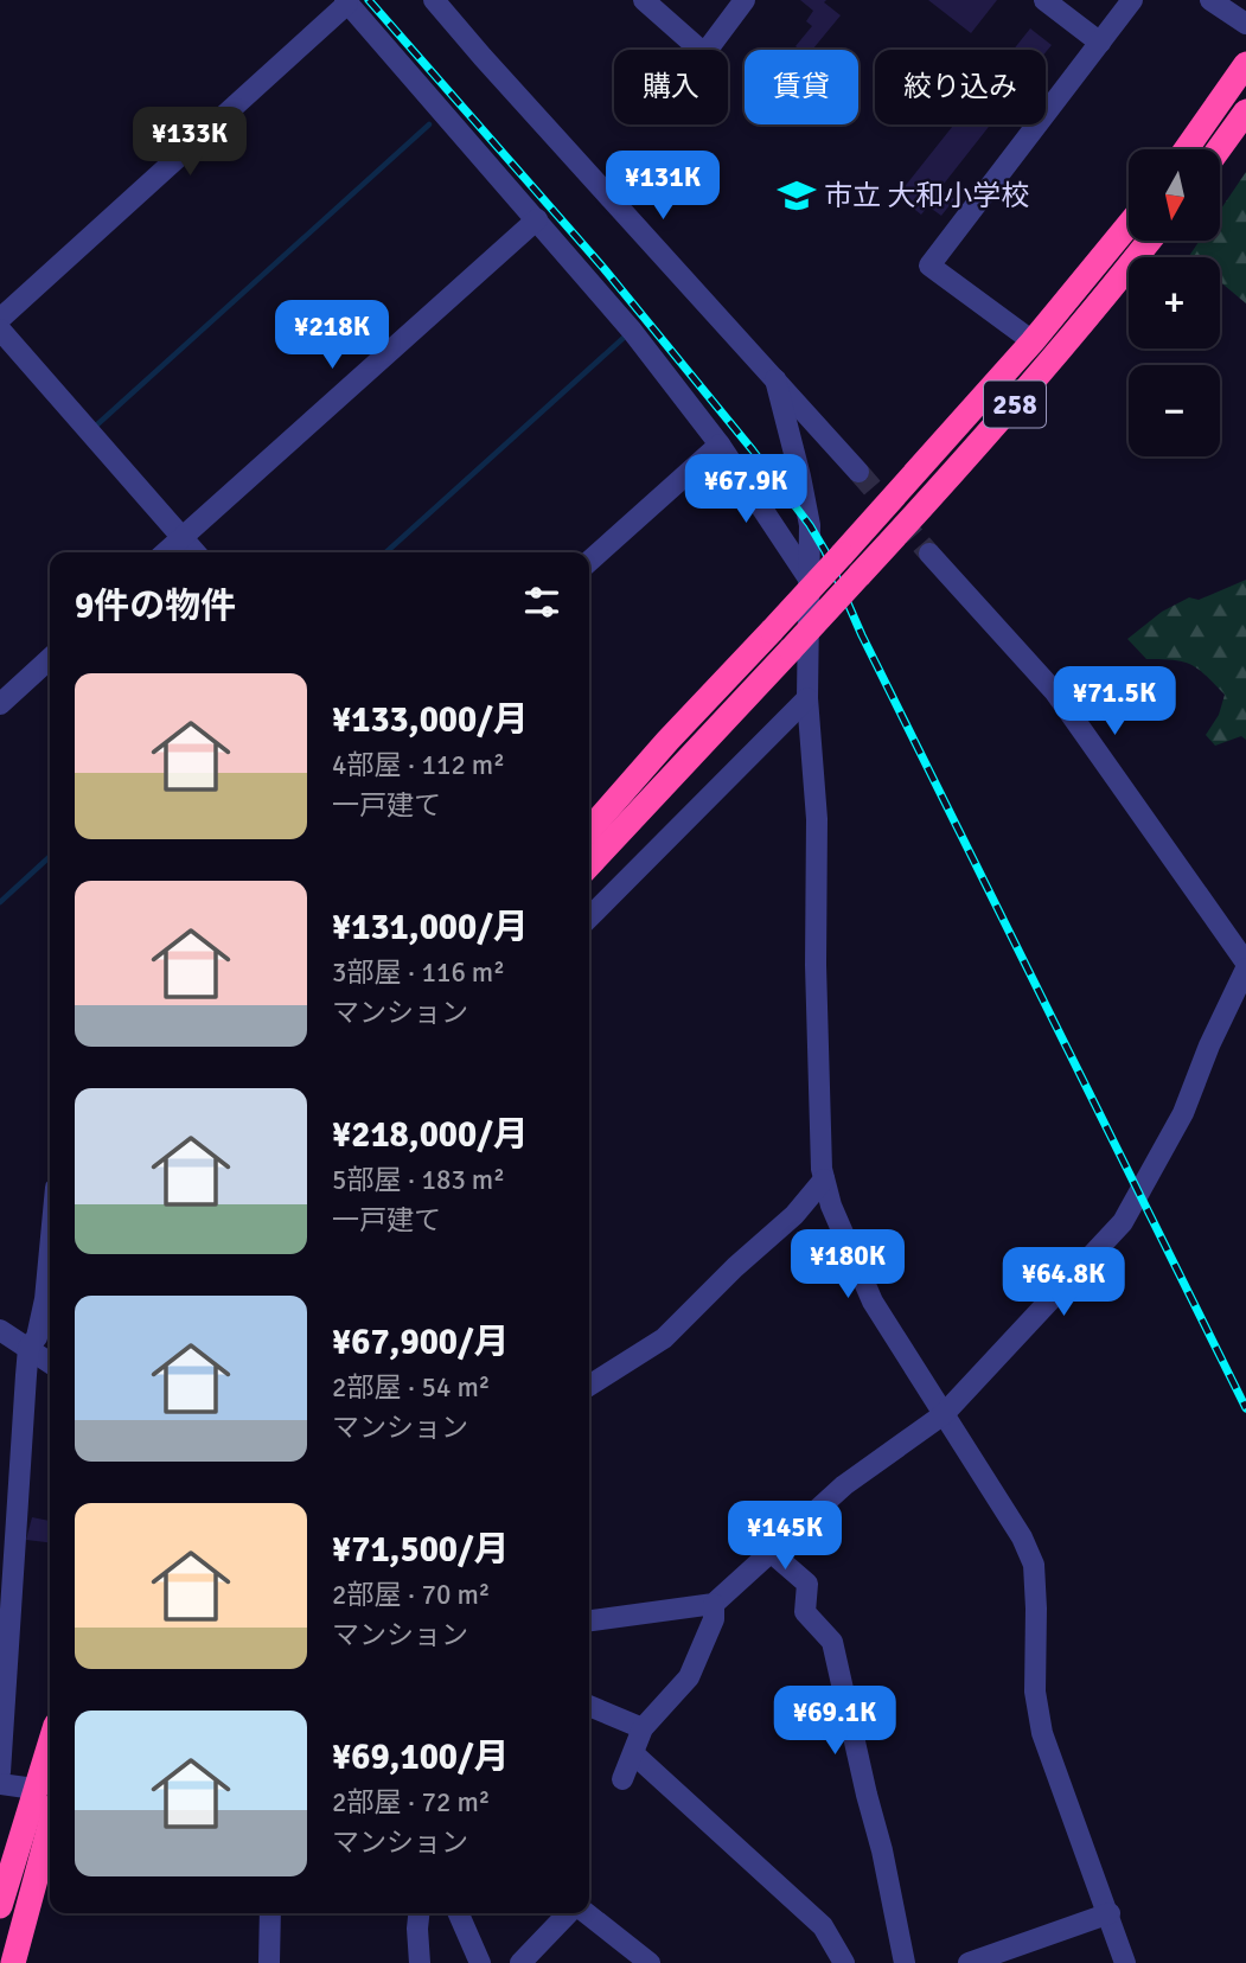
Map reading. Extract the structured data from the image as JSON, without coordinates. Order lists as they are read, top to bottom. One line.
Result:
{"streets":{"highway":["258"]},"places":{"school or university":["市立 大和小学校"]},"north":"bottom","page":{"chip":["購入","賃貸","絞り込み"],"price":["¥133K","¥131K","¥218K","¥67.9K","¥71.5K","¥180K","¥64.8K","¥145K","¥69.1K"],"map_buttons":["+","−"],"heading":"9件の物件","list":[{"name":"¥133,000/月","note":"4部屋 · 112 m² · 一戸建て"},{"name":"¥131,000/月","note":"3部屋 · 116 m² · マンション"},{"name":"¥218,000/月","note":"5部屋 · 183 m² · 一戸建て"},{"name":"¥67,900/月","note":"2部屋 · 54 m² · マンション"},{"name":"¥71,500/月","note":"2部屋 · 70 m² · マンション"},{"name":"¥69,100/月","note":"2部屋 · 72 m² · マンション"}]}}
